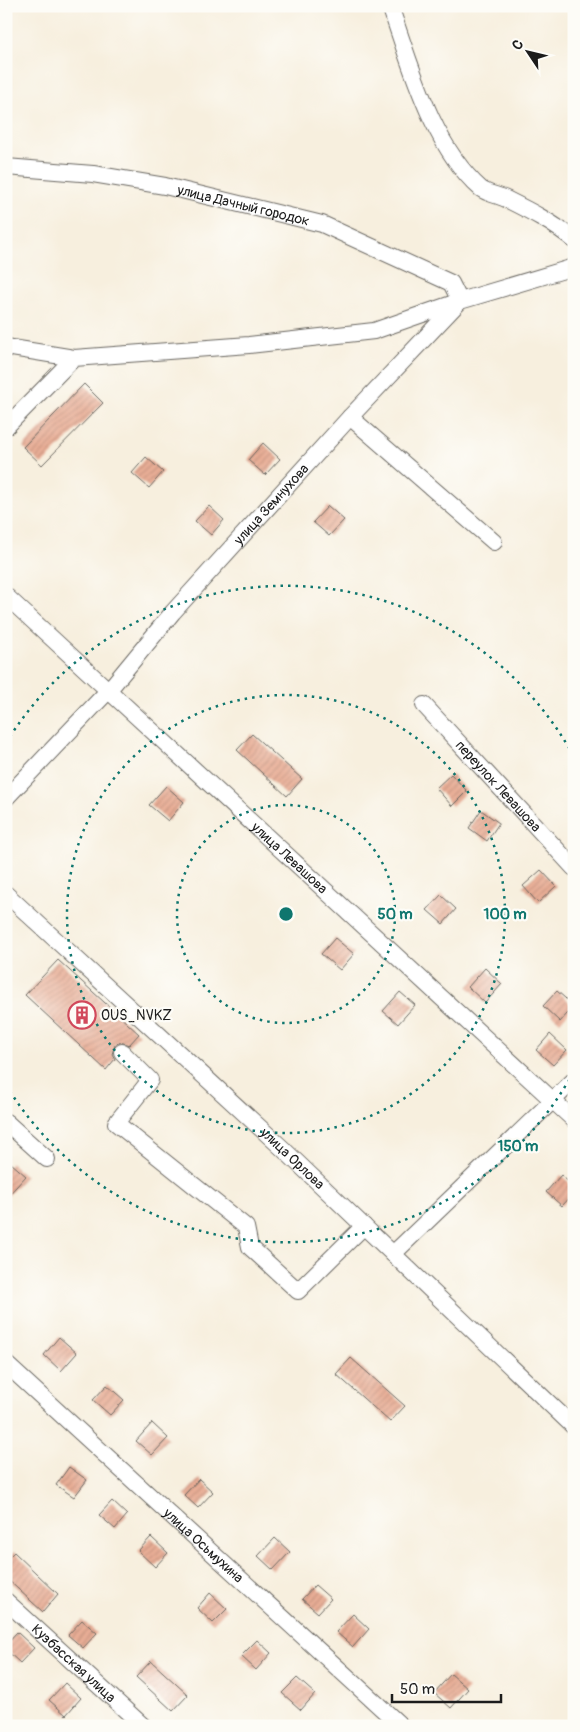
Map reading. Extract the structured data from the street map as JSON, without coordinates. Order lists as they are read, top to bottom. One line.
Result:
{"streets":{"street":["улица Дачный городок","улица Земнухова","переулок Левашова","улица Левашова","улица Орлова","улица Осьмухина","Кузбасская улица"]},"crossings":[["улица Дачный городок","улица Земнухова"],["улица Земнухова","улица Левашова"]],"places":{"building":["OUS_NVKZ"]},"scale_bar":"50 m","north":"top left","rings":["50 m","100 m","150 m"]}
